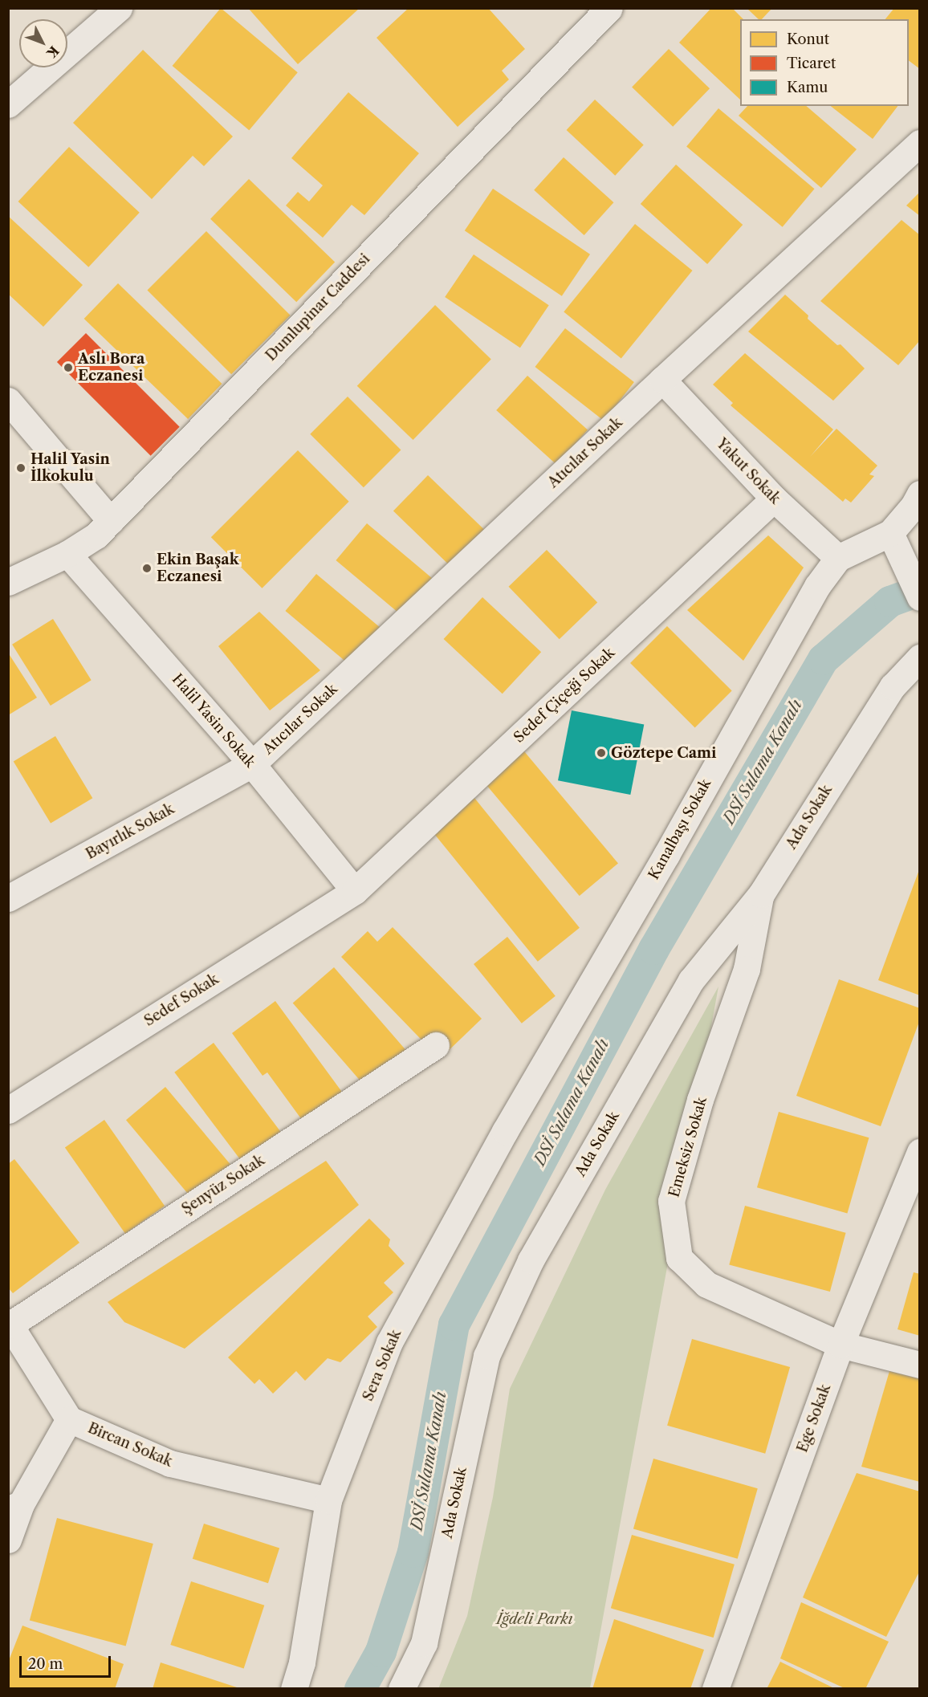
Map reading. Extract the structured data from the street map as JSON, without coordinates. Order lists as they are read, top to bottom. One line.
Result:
{"streets":{"street":["Dumlupinar Caddesi","Atıcılar Sokak","Yakut Sokak","Sedef Çiçeği Sokak","Halil Yasin Sokak","Ada Sokak","Kanalbaşı Sokak","Bayırlık Sokak","Sedef Sokak","Emeksiz Sokak","Şenyüz Sokak","Sera Sokak","Ege Sokak","Bircan Sokak"]},"crossings":[["Dumlupinar Caddesi","Halil Yasin Sokak"],["Atıcılar Sokak","Yakut Sokak"],["Atıcılar Sokak","Halil Yasin Sokak"],["Atıcılar Sokak","Bayırlık Sokak"],["Yakut Sokak","Sedef Çiçeği Sokak"],["Yakut Sokak","Kanalbaşı Sokak"],["Sedef Çiçeği Sokak","Halil Yasin Sokak"],["Sedef Çiçeği Sokak","Sedef Sokak"],["Halil Yasin Sokak","Bayırlık Sokak"],["Halil Yasin Sokak","Sedef Sokak"],["Ada Sokak","Emeksiz Sokak"],["Kanalbaşı Sokak","Sera Sokak"],["Emeksiz Sokak","Ege Sokak"],["Sera Sokak","Bircan Sokak"]],"water":["DSİ Sulama Kanalı"],"parks":["İğdeli Parkı"],"places":["Aslı Bora Eczanesi","Halil Yasin İlkokulu","Ekin Başak Eczanesi","Göztepe Cami"],"legend":["Konut","Ticaret","Kamu"],"scale_bar":"20 m","north":"bottom right"}
